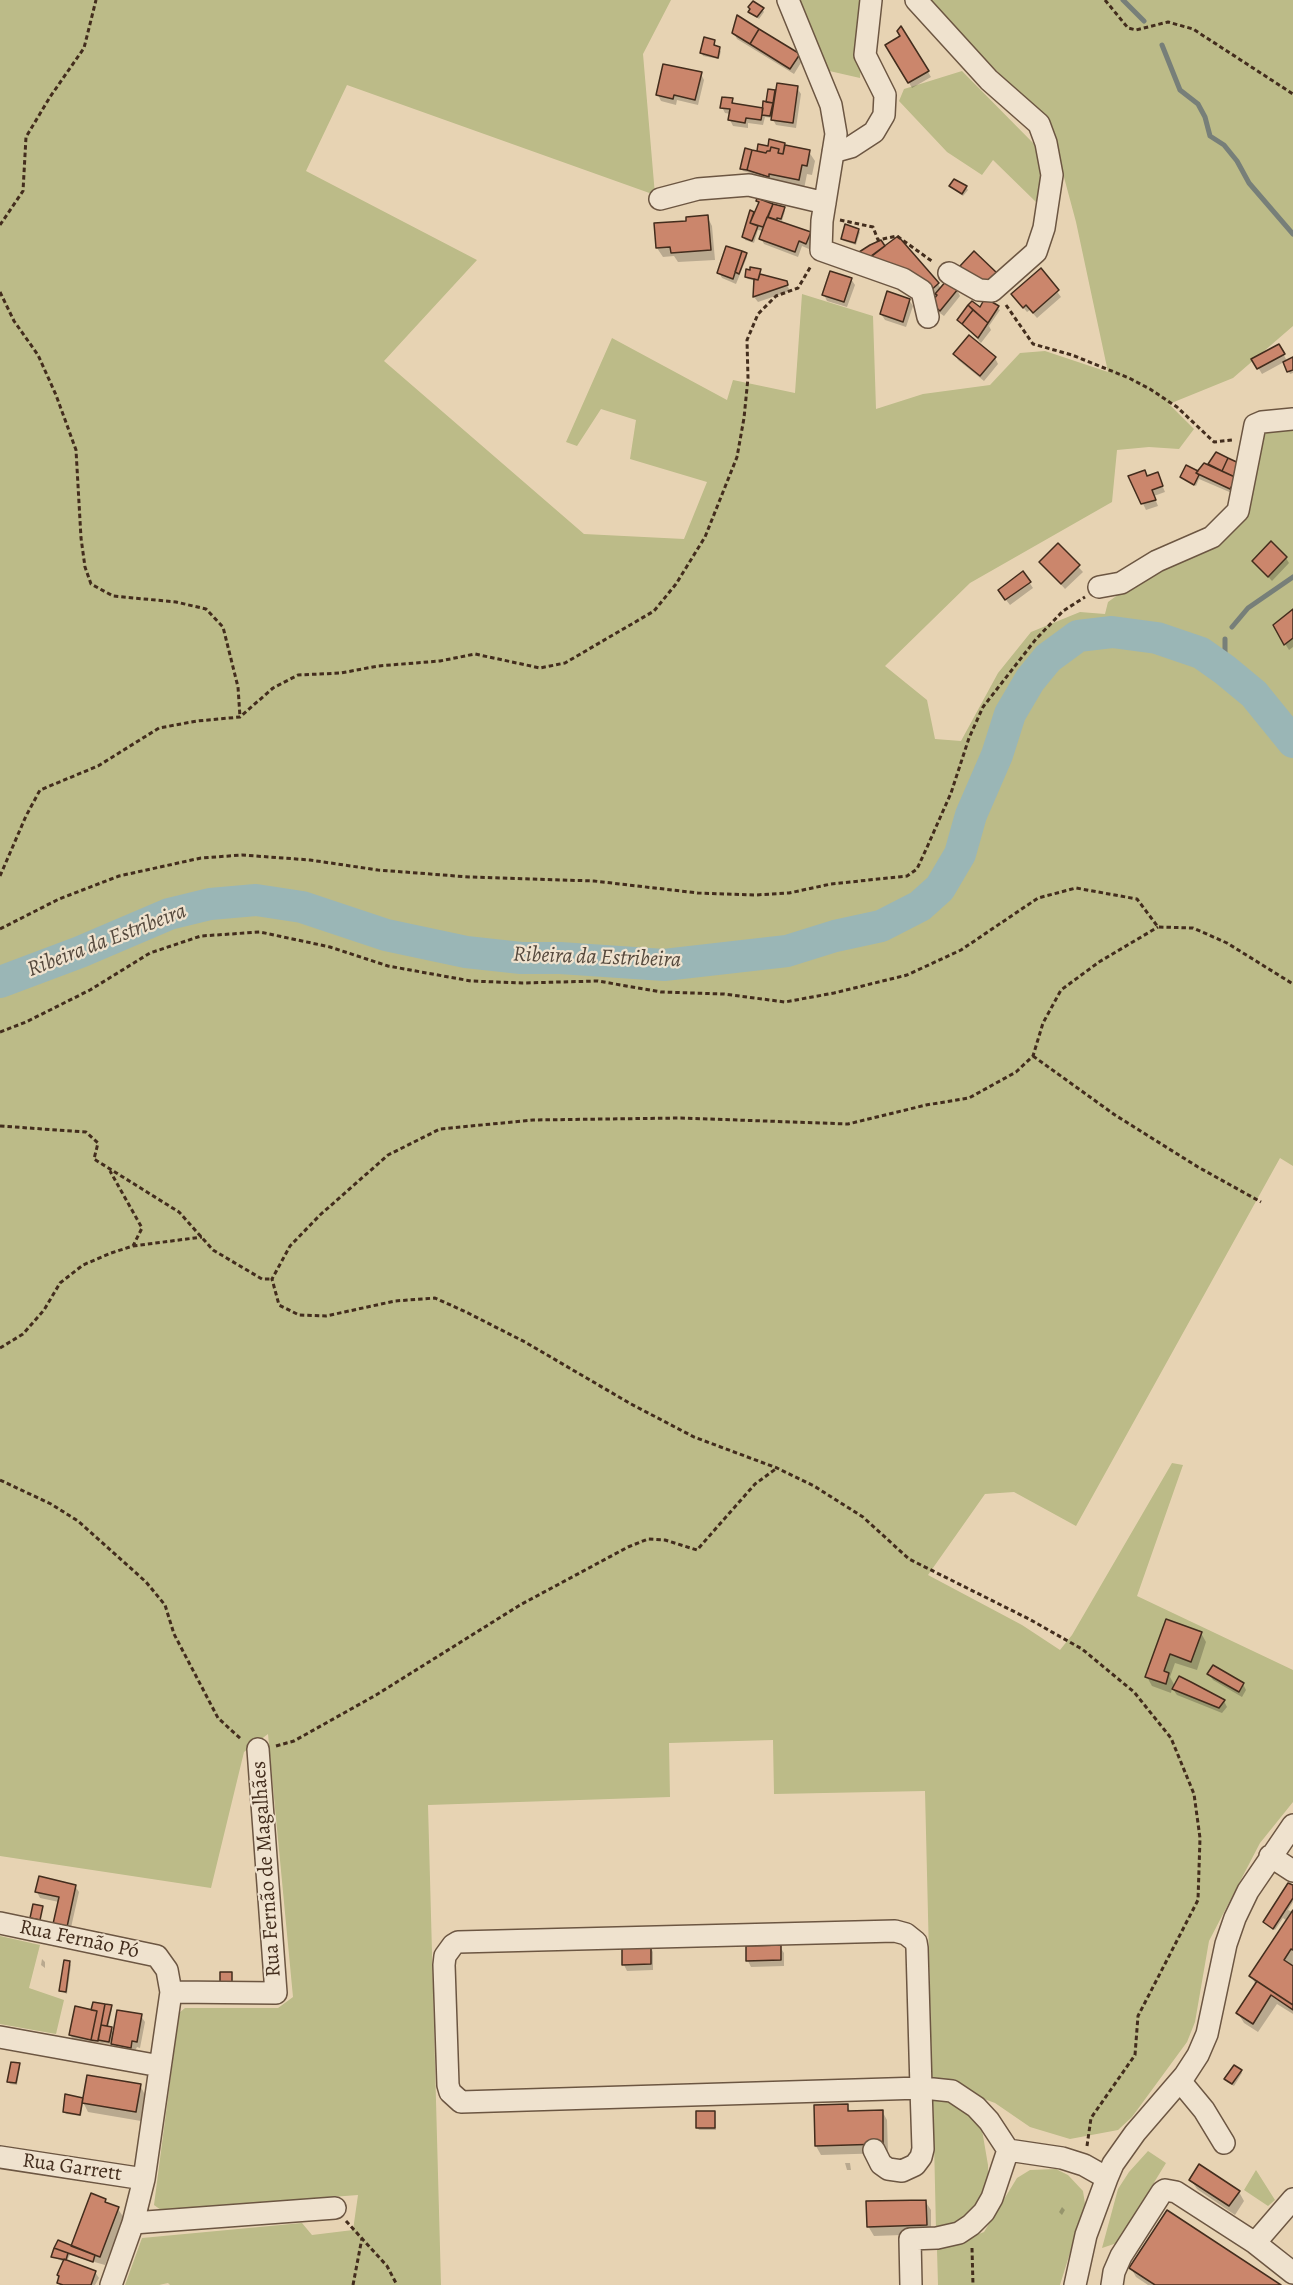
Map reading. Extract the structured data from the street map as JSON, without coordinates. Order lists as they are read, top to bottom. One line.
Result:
{"streets":{"street":["Rua Fernão de Magalhães","Rua Fernão Pó","Rua Garrett"]},"crossings":[["Rua Fernão de Magalhães","Rua Fernão Pó"]],"water":["Ribeira da Estribeira"]}
